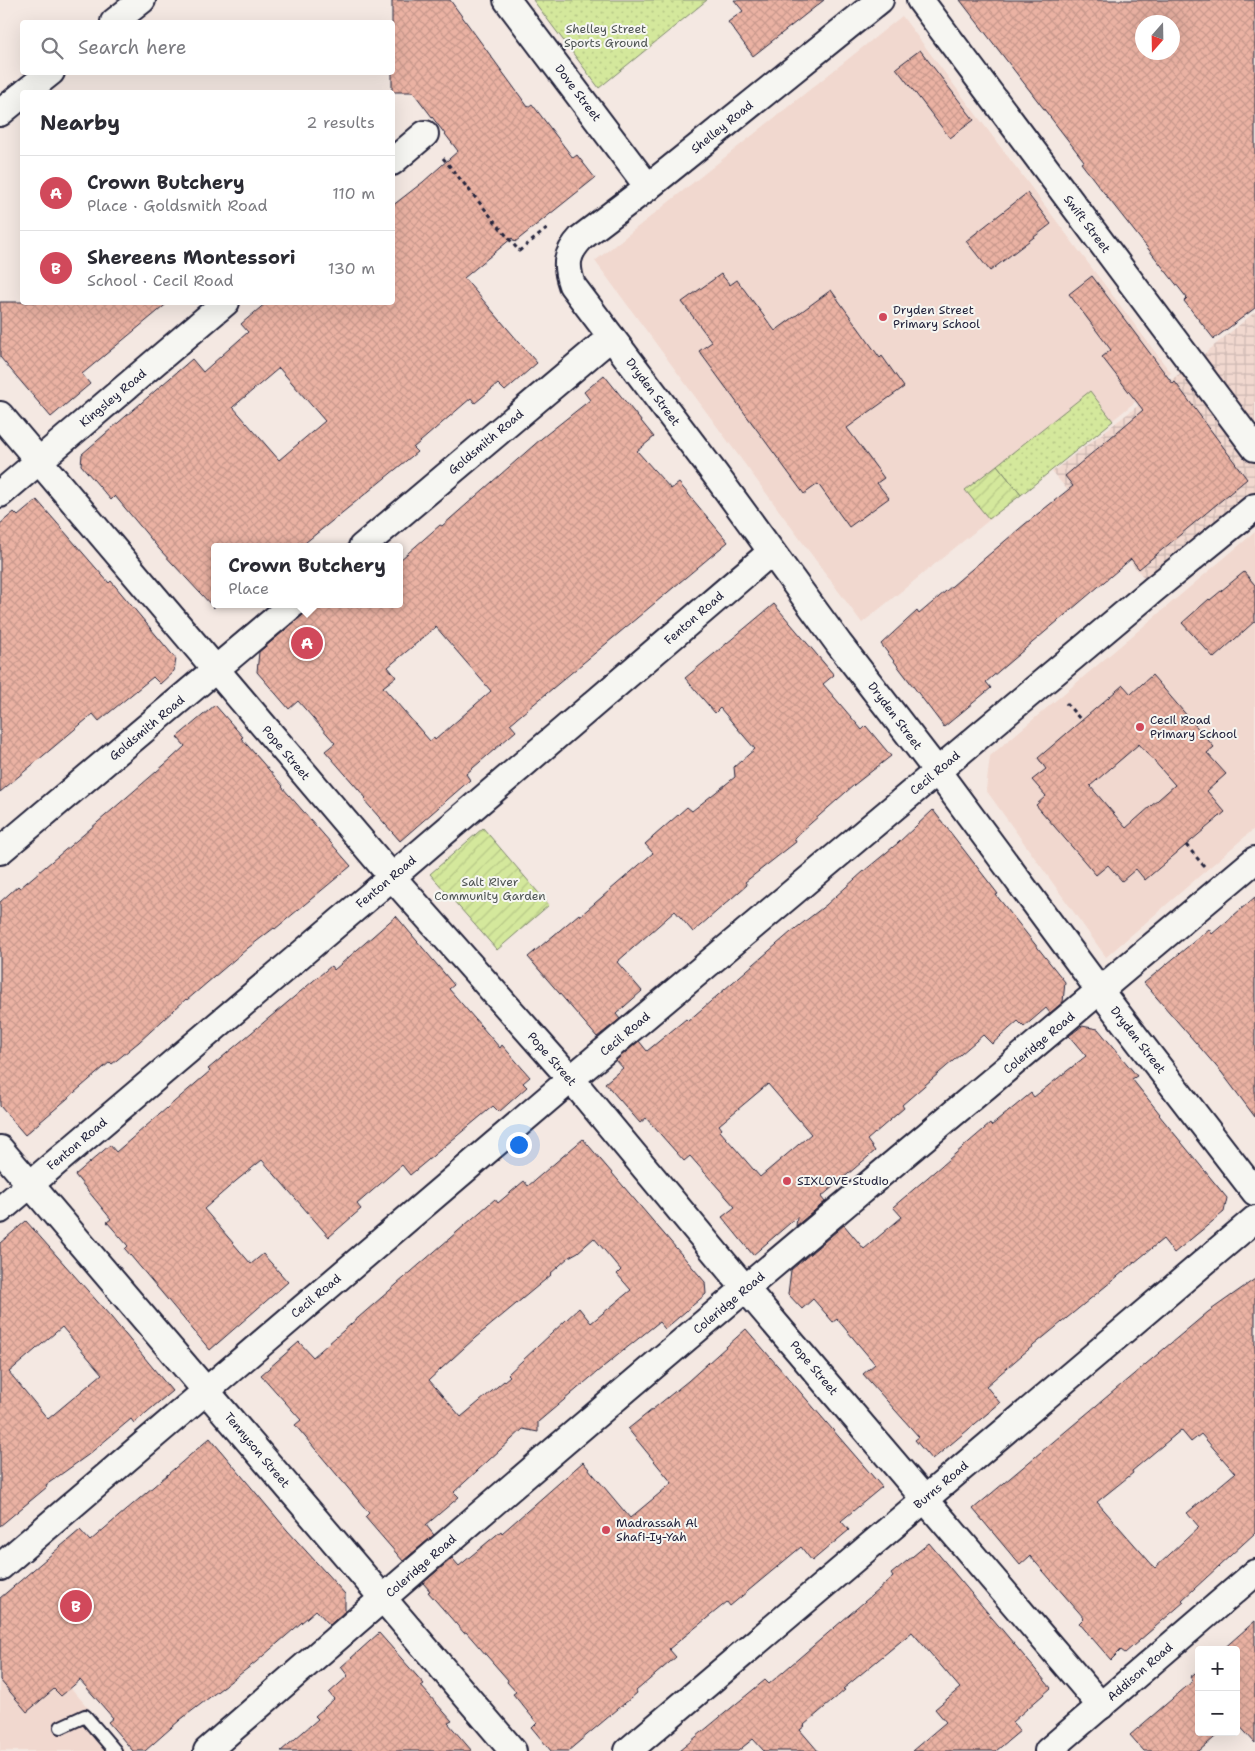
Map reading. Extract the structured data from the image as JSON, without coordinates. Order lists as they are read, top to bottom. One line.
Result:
{"streets":{"street":["Dove Street","Shelley Road","Swift Street","Dryden Street","Kingsley Road","Goldsmith Road","Fenton Road","Pope Street","Cecil Road","Coleridge Road","Tennyson Street","Burns Road","Addison Road"]},"crossings":[["Dove Street","Shelley Road"],["Shelley Road","Dryden Street"],["Dryden Street","Goldsmith Road"],["Dryden Street","Fenton Road"],["Dryden Street","Cecil Road"],["Dryden Street","Coleridge Road"],["Kingsley Road","Pope Street"],["Goldsmith Road","Pope Street"],["Fenton Road","Pope Street"],["Fenton Road","Tennyson Street"],["Pope Street","Cecil Road"],["Pope Street","Coleridge Road"],["Pope Street","Burns Road"],["Pope Street","Addison Road"],["Cecil Road","Tennyson Street"],["Coleridge Road","Tennyson Street"]],"parks":["Shelley Street Sports Ground","Salt River Community Garden"],"places":["Dryden Street Primary School","Cecil Road Primary School","SIXLOVE Studio","Madrassah Al Shafi-Iy-Yah"],"north":"bottom","page":{"search":"Search here","heading":["Nearby","2 results"],"list":[{"mark":"A","name":"Crown Butchery","note":"Place · Goldsmith Road","value":"110 m"},{"mark":"B","name":"Shereens Montessori","note":"School · Cecil Road","value":"130 m"}],"popup":["Crown Butchery","Place"],"pins":["A","B"],"map_buttons":["+","−"]}}
